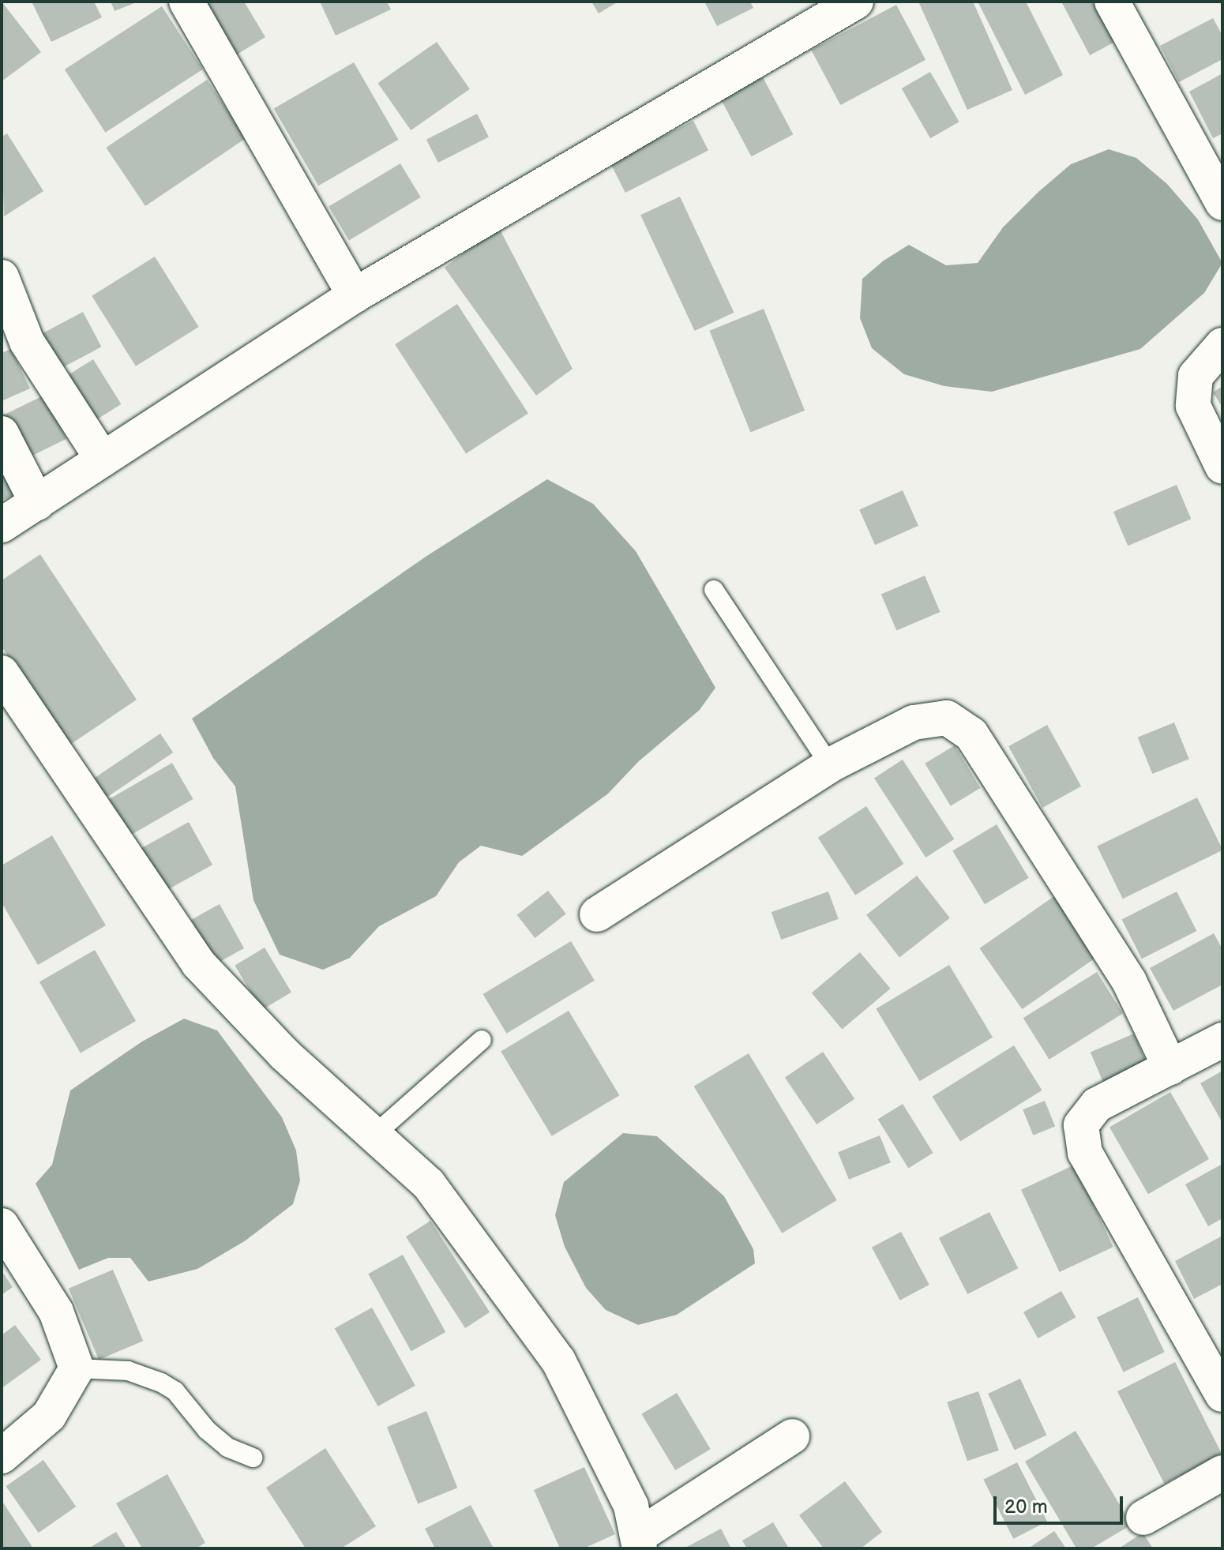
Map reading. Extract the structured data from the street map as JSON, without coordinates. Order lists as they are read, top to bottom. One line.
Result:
{"scale_bar":"20 m"}
